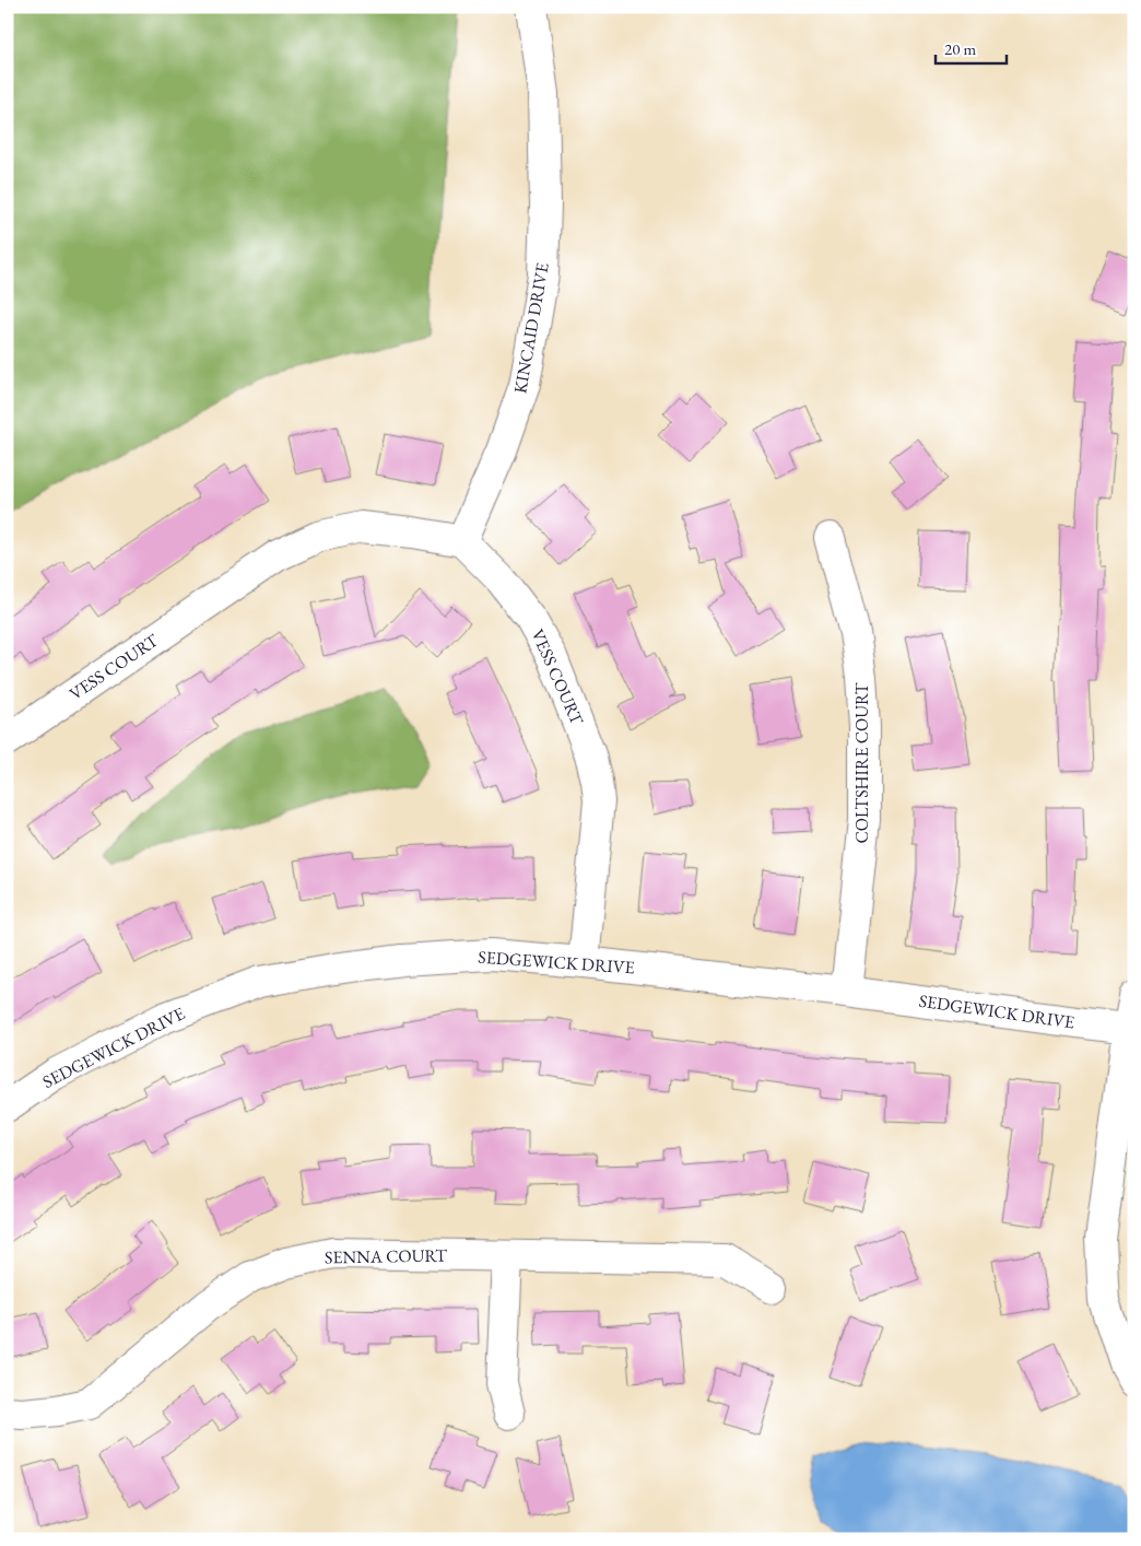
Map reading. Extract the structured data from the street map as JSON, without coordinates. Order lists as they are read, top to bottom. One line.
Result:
{"streets":{"street":["KINCAID DRIVE","VESS COURT","COLTSHIRE COURT","SEDGEWICK DRIVE","SENNA COURT"]},"crossings":[["KINCAID DRIVE","VESS COURT"],["VESS COURT","SEDGEWICK DRIVE"],["COLTSHIRE COURT","SEDGEWICK DRIVE"]],"scale_bar":"20 m"}
